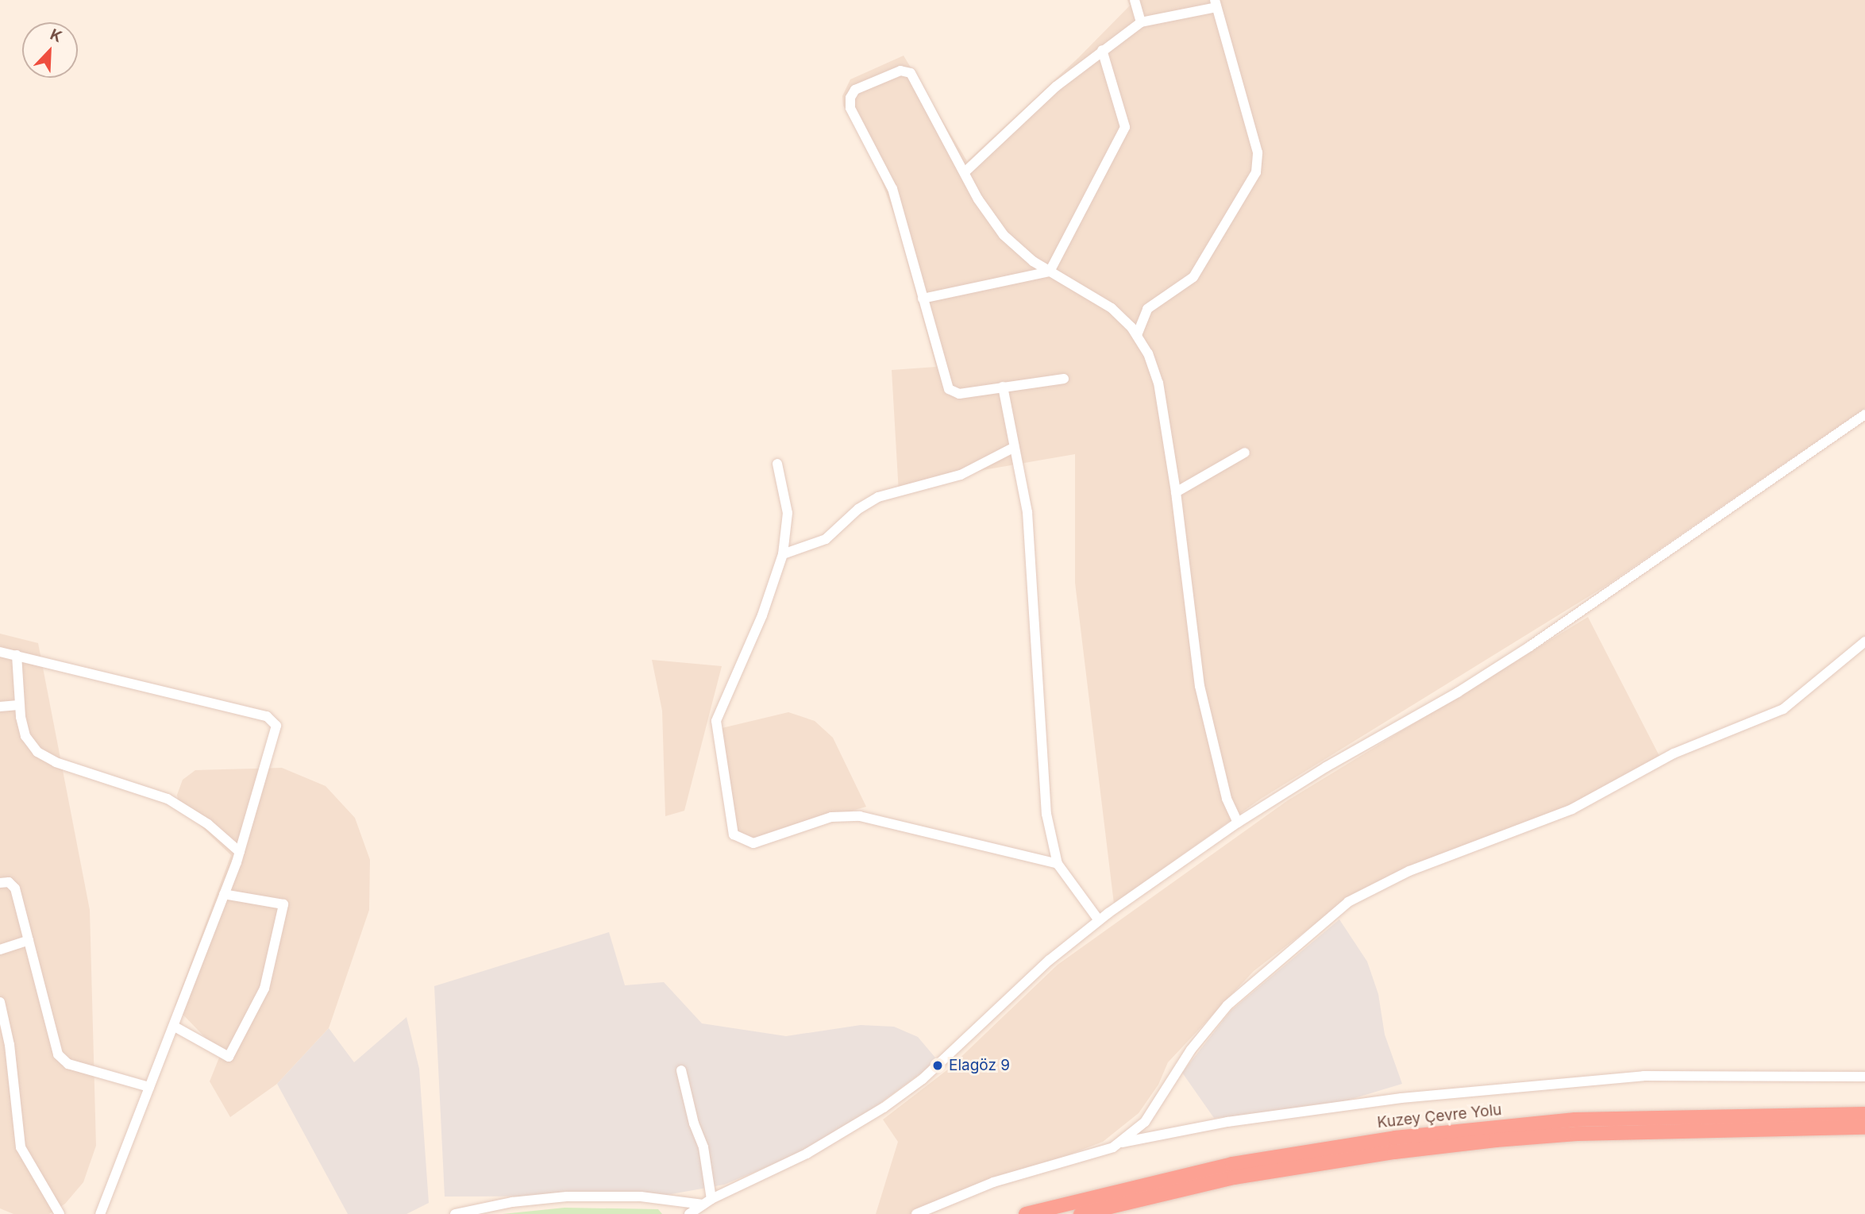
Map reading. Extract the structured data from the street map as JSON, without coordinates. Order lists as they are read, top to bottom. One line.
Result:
{"streets":{"highway":["Kuzey Çevre Yolu"]},"places":["Elagöz 9"],"north":"top right"}
